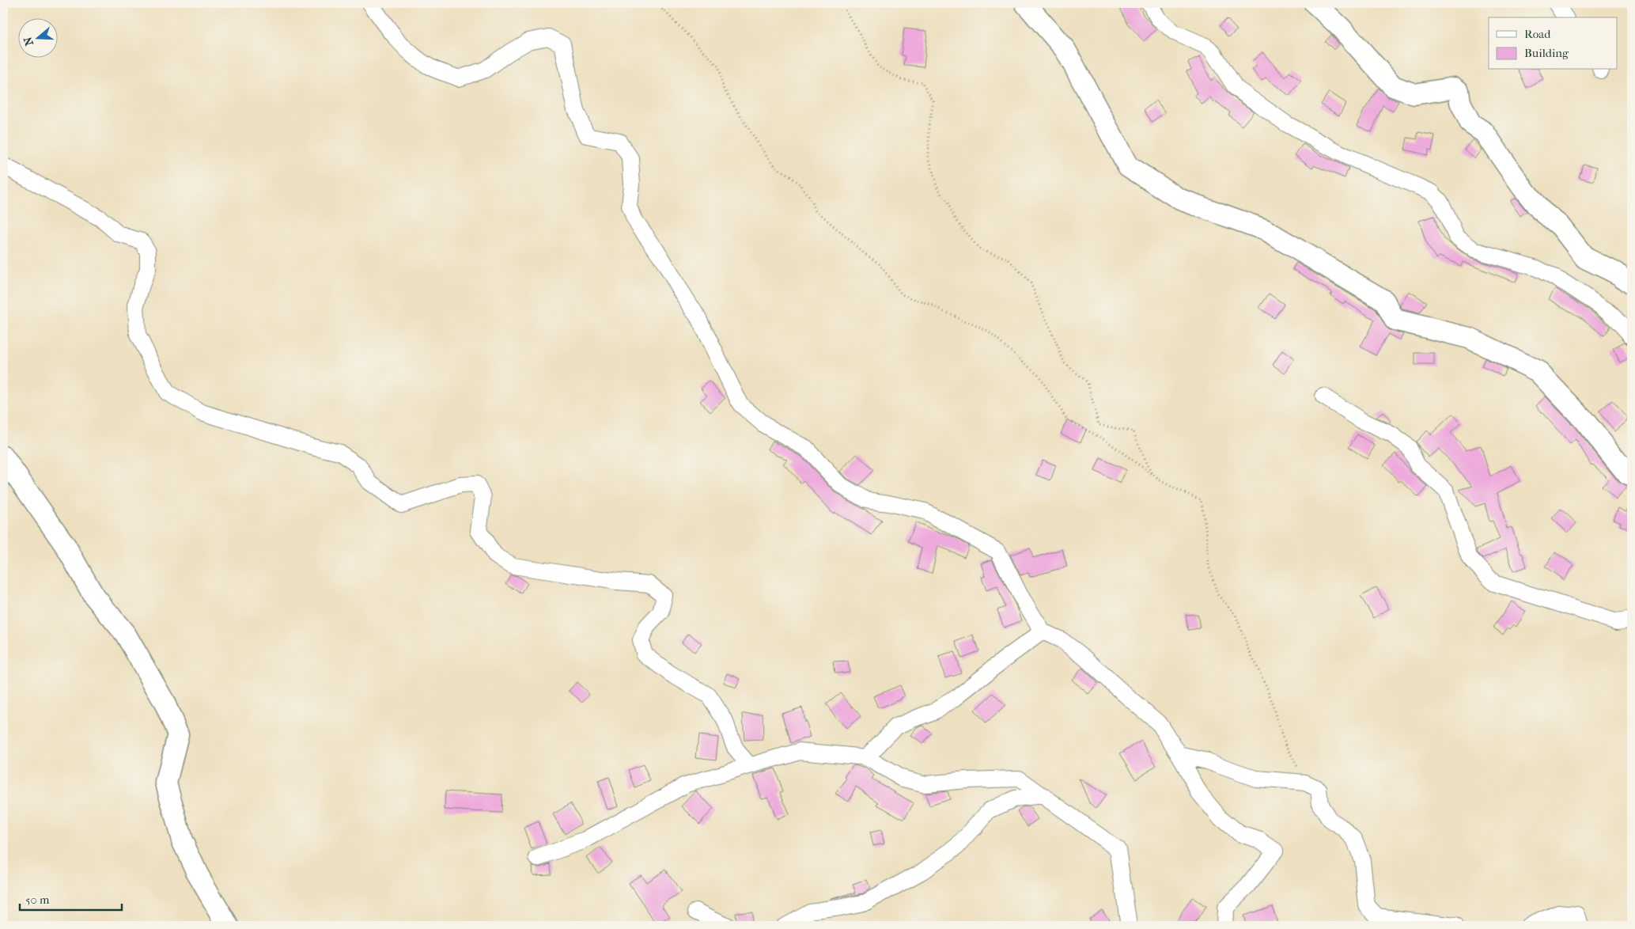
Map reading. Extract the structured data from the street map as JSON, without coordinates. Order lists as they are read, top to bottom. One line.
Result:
{"legend":["Road","Building"],"scale_bar":"50 m","north":"left"}
